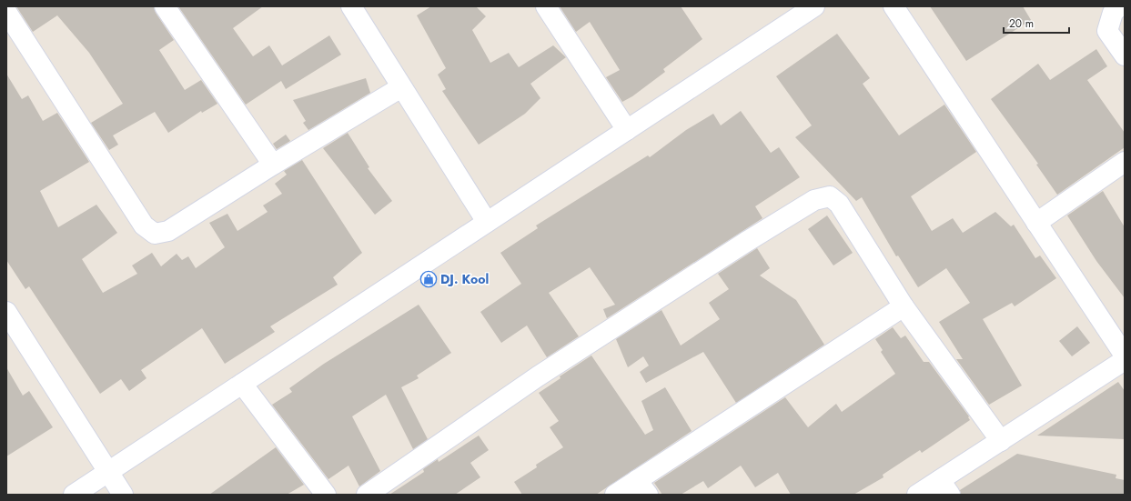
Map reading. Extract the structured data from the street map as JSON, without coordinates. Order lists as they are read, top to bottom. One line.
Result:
{"places":{"shop":["DJ. Kool"]},"scale_bar":"20 m"}
